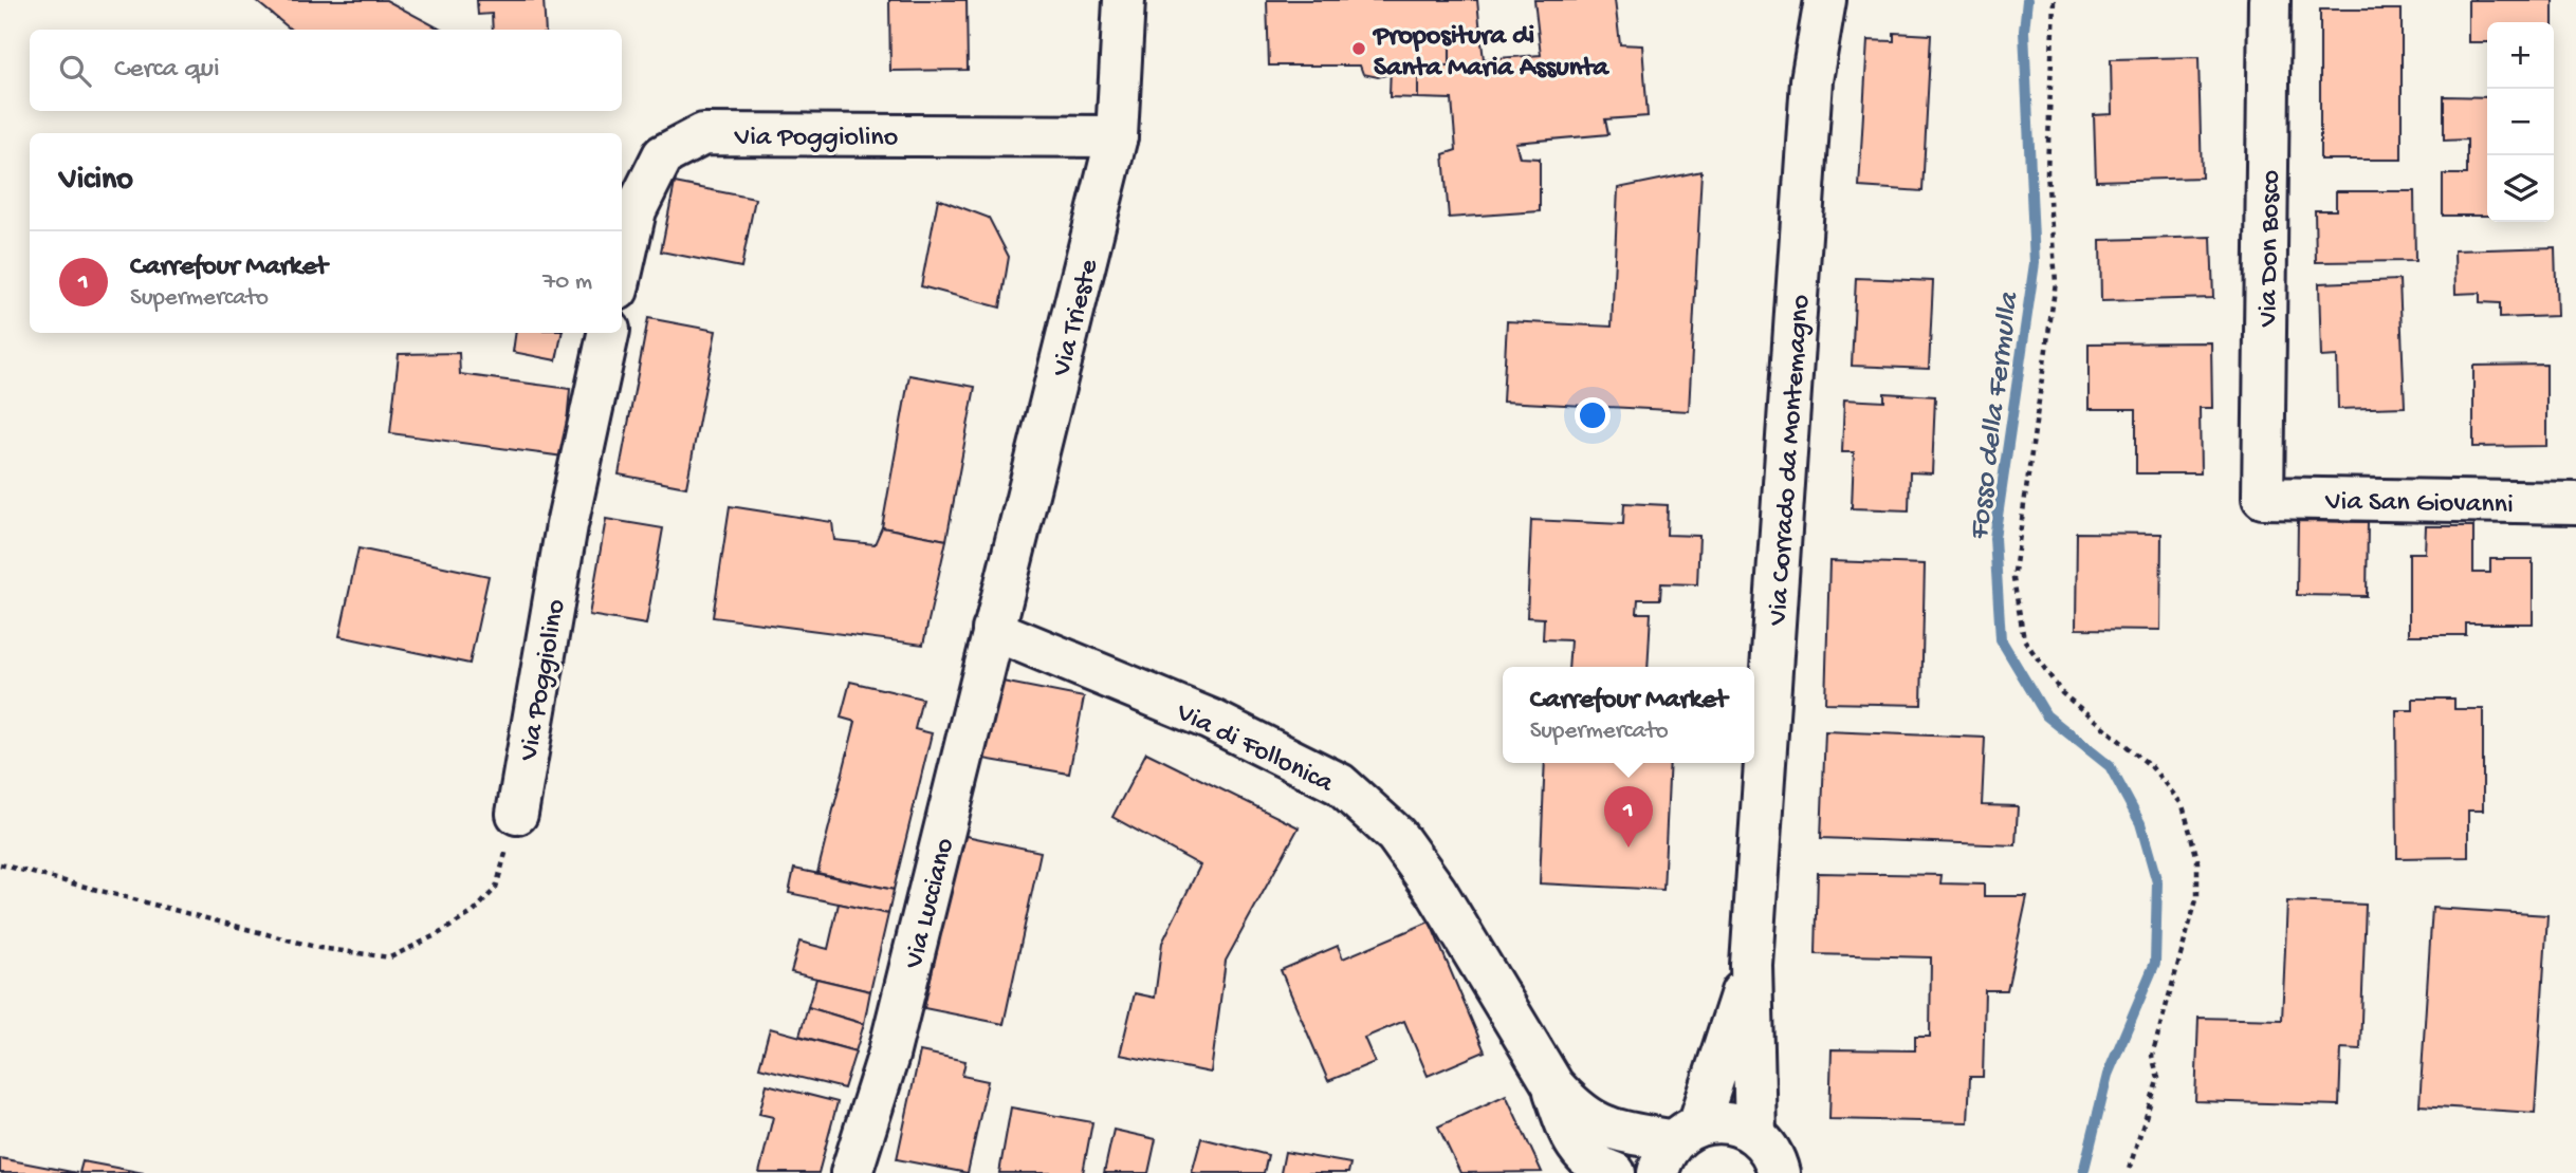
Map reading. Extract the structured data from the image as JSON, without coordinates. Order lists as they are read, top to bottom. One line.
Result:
{"streets":{"street":["Via Poggiolino","Via Don Bosco","Via Trieste","Via Corrado da Montemagno","Via San Giovanni","Via di Follonica","Via Lucciano"]},"crossings":[["Via Poggiolino","Via Trieste"],["Via Don Bosco","Via San Giovanni"],["Via Trieste","Via di Follonica"],["Via Trieste","Via Lucciano"],["Via Corrado da Montemagno","Via di Follonica"],["Via di Follonica","Via Lucciano"]],"water":["Fosso della Fermulla"],"places":["Propositura di Santa Maria Assunta"],"page":{"map_buttons":["+","−"],"search":"Cerca qui","heading":"Vicino","list":[{"mark":"1","name":"Carrefour Market","note":"Supermercato","value":"70 m"}],"popup":["Carrefour Market","Supermercato"],"pins":"1"}}
